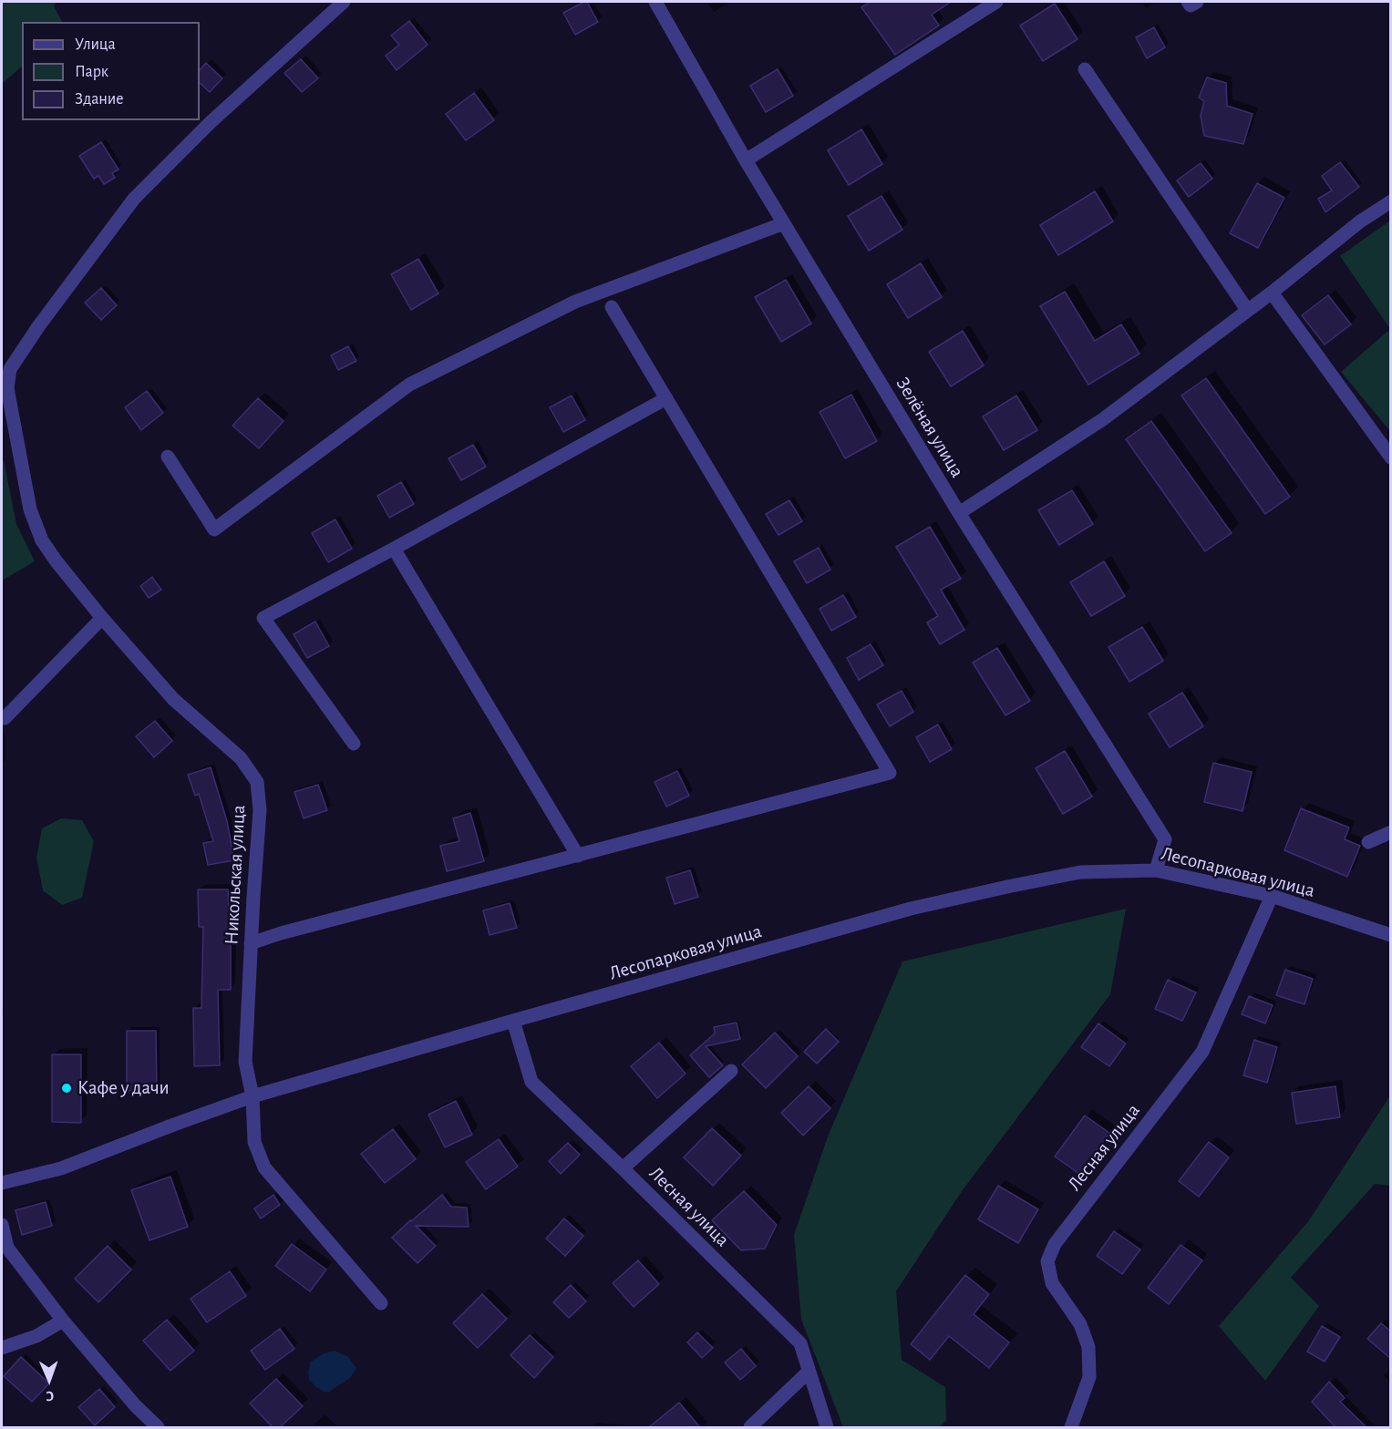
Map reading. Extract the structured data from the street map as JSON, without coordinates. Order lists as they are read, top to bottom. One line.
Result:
{"streets":{"street":["Зелёная улица","Лесопарковая улица","Никольская улица","Лесная улица"]},"crossings":[["Зелёная улица","Лесопарковая улица"],["Лесопарковая улица","Никольская улица"],["Лесопарковая улица","Лесная улица"]],"places":["Кафе у дачи"],"legend":["Улица","Парк","Здание"],"north":"bottom"}
